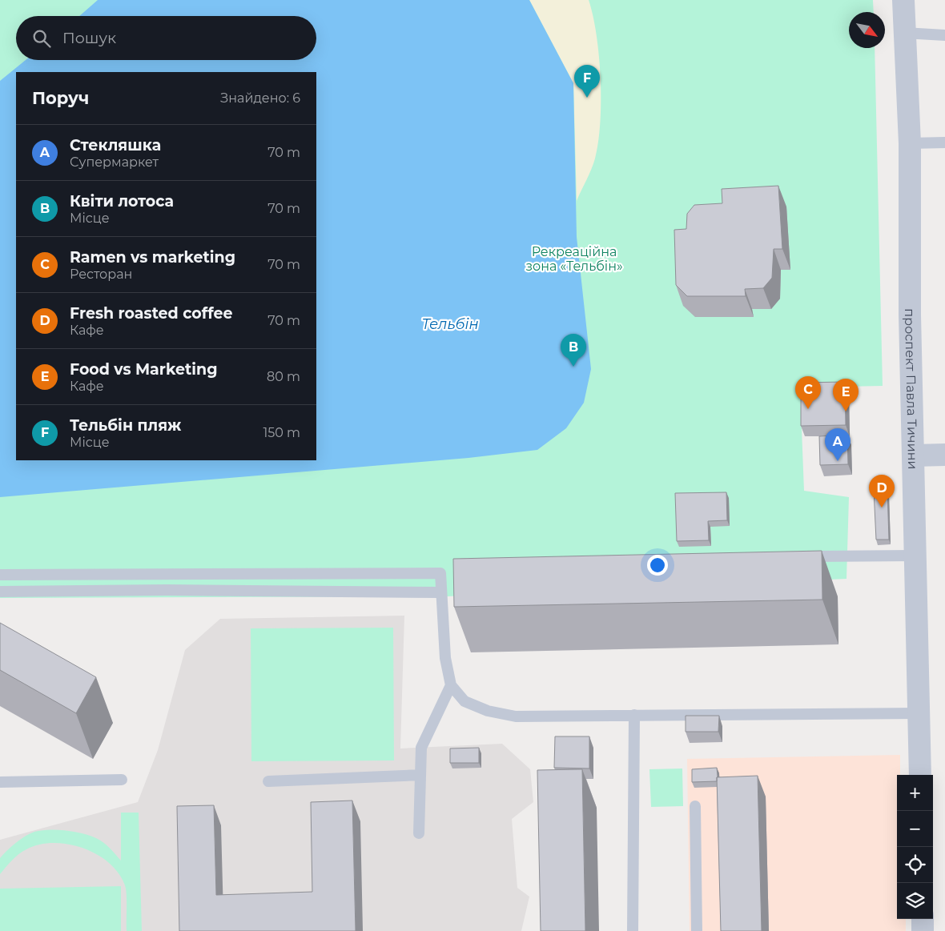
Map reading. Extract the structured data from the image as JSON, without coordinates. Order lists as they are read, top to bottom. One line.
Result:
{"streets":{"street":["проспект Павла Тичини"]},"water":["Тельбін"],"parks":["Рекреаційна зона «Тельбін»"],"north":"bottom right","page":{"search":"Пошук","pins":["F","B","C","E","A","D"],"heading":["Поруч","Знайдено: 6"],"list":[{"mark":"A","name":"Стекляшка","note":"Супермаркет","value":"70 m"},{"mark":"B","name":"Квіти лотоса","note":"Місце","value":"70 m"},{"mark":"C","name":"Ramen vs marketing","note":"Ресторан","value":"70 m"},{"mark":"D","name":"Fresh roasted coffee","note":"Кафе","value":"70 m"},{"mark":"E","name":"Food vs Marketing","note":"Кафе","value":"80 m"},{"mark":"F","name":"Тельбін пляж","note":"Місце","value":"150 m"}],"map_buttons":["+","−"]}}
